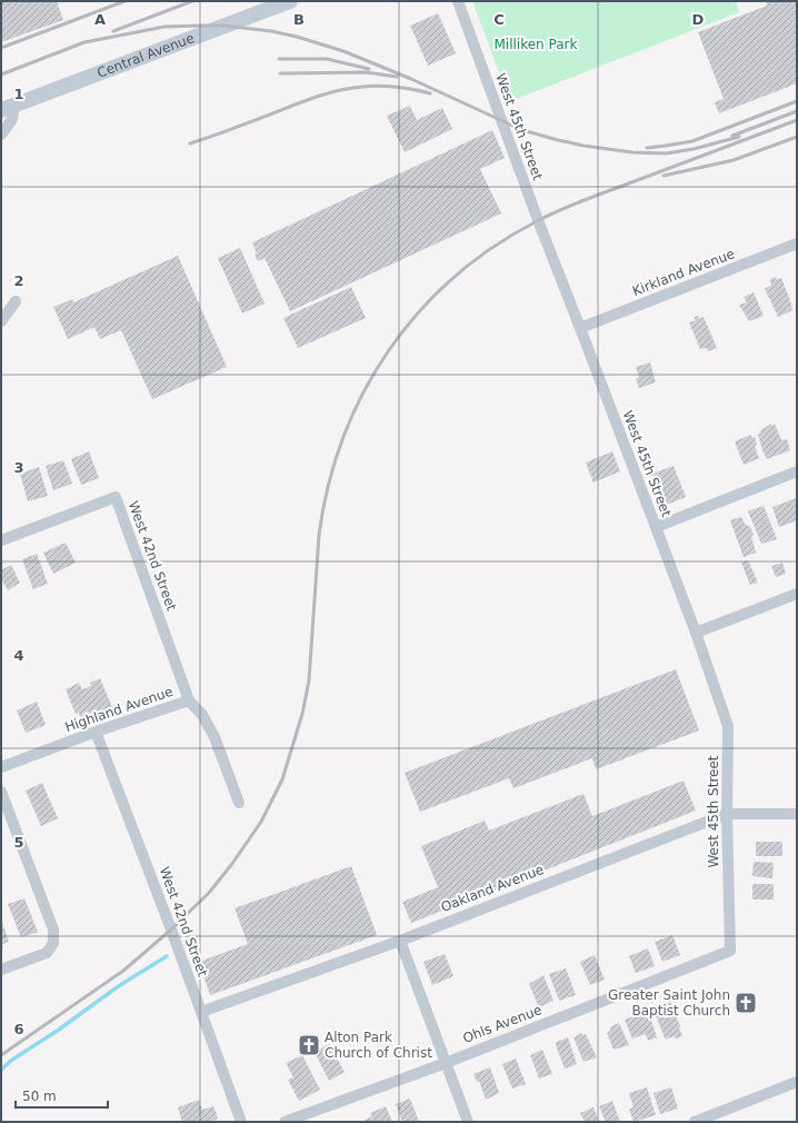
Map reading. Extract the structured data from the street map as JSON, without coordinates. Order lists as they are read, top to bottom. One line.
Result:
{"streets":{"street":["Central Avenue","West 45th Street","Kirkland Avenue","West 42nd Street","Highland Avenue","Oakland Avenue","Ohls Avenue"]},"crossings":[["West 45th Street","Kirkland Avenue"],["West 45th Street","Oakland Avenue"],["West 45th Street","Ohls Avenue"],["West 42nd Street","Highland Avenue"],["West 42nd Street","Oakland Avenue"]],"parks":["Milliken Park"],"places":{"church":["Greater Saint John Baptist Church","Alton Park Church of Christ"]},"scale_bar":"50 m","grid":{"columns":["A","B","C","D"],"rows":["1","2","3","4","5","6"]}}
